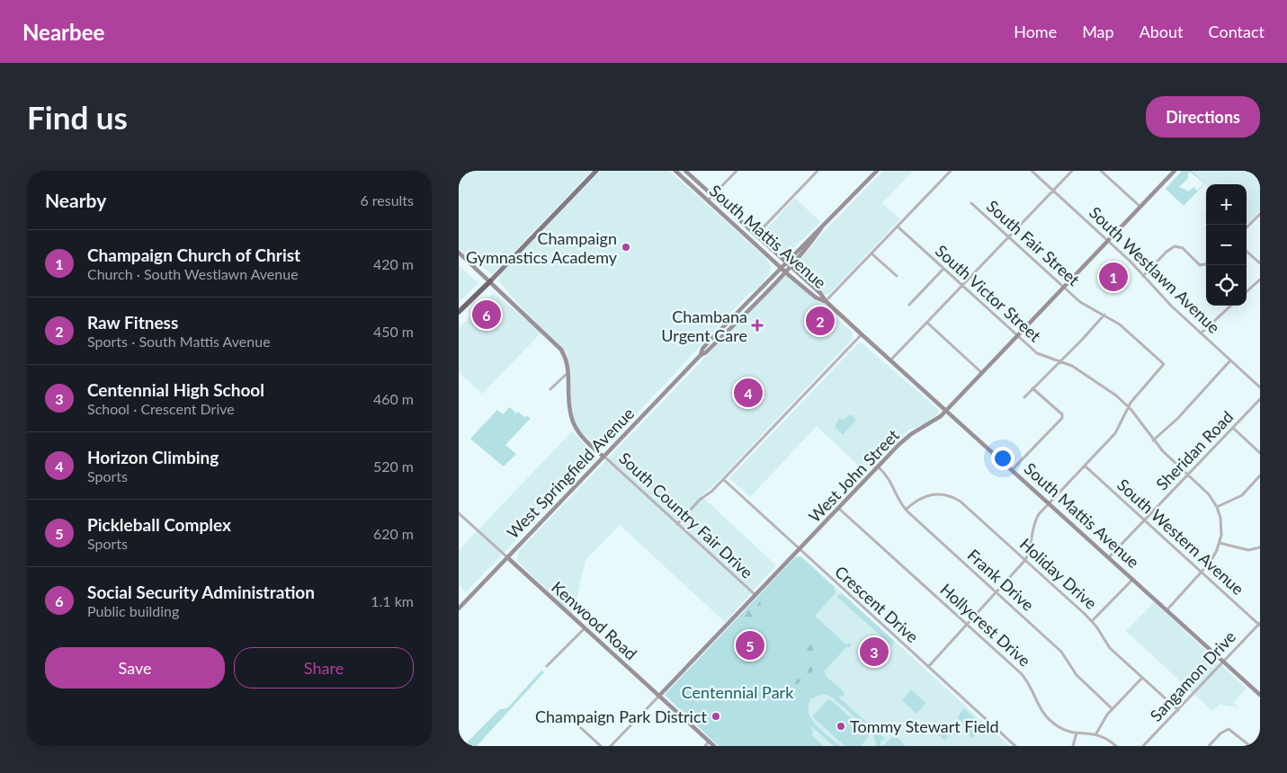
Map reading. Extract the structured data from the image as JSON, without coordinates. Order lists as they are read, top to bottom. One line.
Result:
{"streets":{"main road":["South Mattis Avenue","West Springfield Avenue","West John Street","South Country Fair Drive","Kenwood Road"],"street":["South Fair Street","South Westlawn Avenue","South Victor Street","Sheridan Road","South Western Avenue","Holiday Drive","Frank Drive","Crescent Drive","Hollycrest Drive","Sangamon Drive"]},"crossings":[["South Mattis Avenue","Sheridan Road"],["South Mattis Avenue","West Springfield Avenue"],["South Mattis Avenue","West John Street"],["South Mattis Avenue","Sangamon Drive"],["South Fair Street","South Victor Street"],["South Fair Street","West John Street"],["South Westlawn Avenue","West John Street"],["South Victor Street","Sheridan Road"],["South Victor Street","West John Street"],["Sheridan Road","South Western Avenue"],["West Springfield Avenue","South Country Fair Drive"],["West Springfield Avenue","Kenwood Road"],["West John Street","South Country Fair Drive"],["West John Street","Frank Drive"],["West John Street","Crescent Drive"],["West John Street","Kenwood Road"],["West John Street","Hollycrest Drive"],["South Western Avenue","Sangamon Drive"],["Holiday Drive","Frank Drive"],["Holiday Drive","Sangamon Drive"]],"parks":["Centennial Park"],"places":{"other":["Champaign Gymnastics Academy","Champaign Park District","Tommy Stewart Field"],"health":["Chambana Urgent Care"]},"page":{"header":"Nearbee","nav":["Home","Map","About","Contact"],"buttons":["Directions",["Save","Share"]],"title":"Find us","heading":["Nearby","6 results"],"map_buttons":["+","−"],"list":[{"mark":"1","name":"Champaign Church of Christ","note":"Church · South Westlawn Avenue","value":"420 m"},{"mark":"2","name":"Raw Fitness","note":"Sports · South Mattis Avenue","value":"450 m"},{"mark":"3","name":"Centennial High School","note":"School · Crescent Drive","value":"460 m"},{"mark":"4","name":"Horizon Climbing","note":"Sports","value":"520 m"},{"mark":"5","name":"Pickleball Complex","note":"Sports","value":"620 m"},{"mark":"6","name":"Social Security Administration","note":"Public building","value":"1.1 km"}],"pins":["1","6","2","4","5","3"]}}
